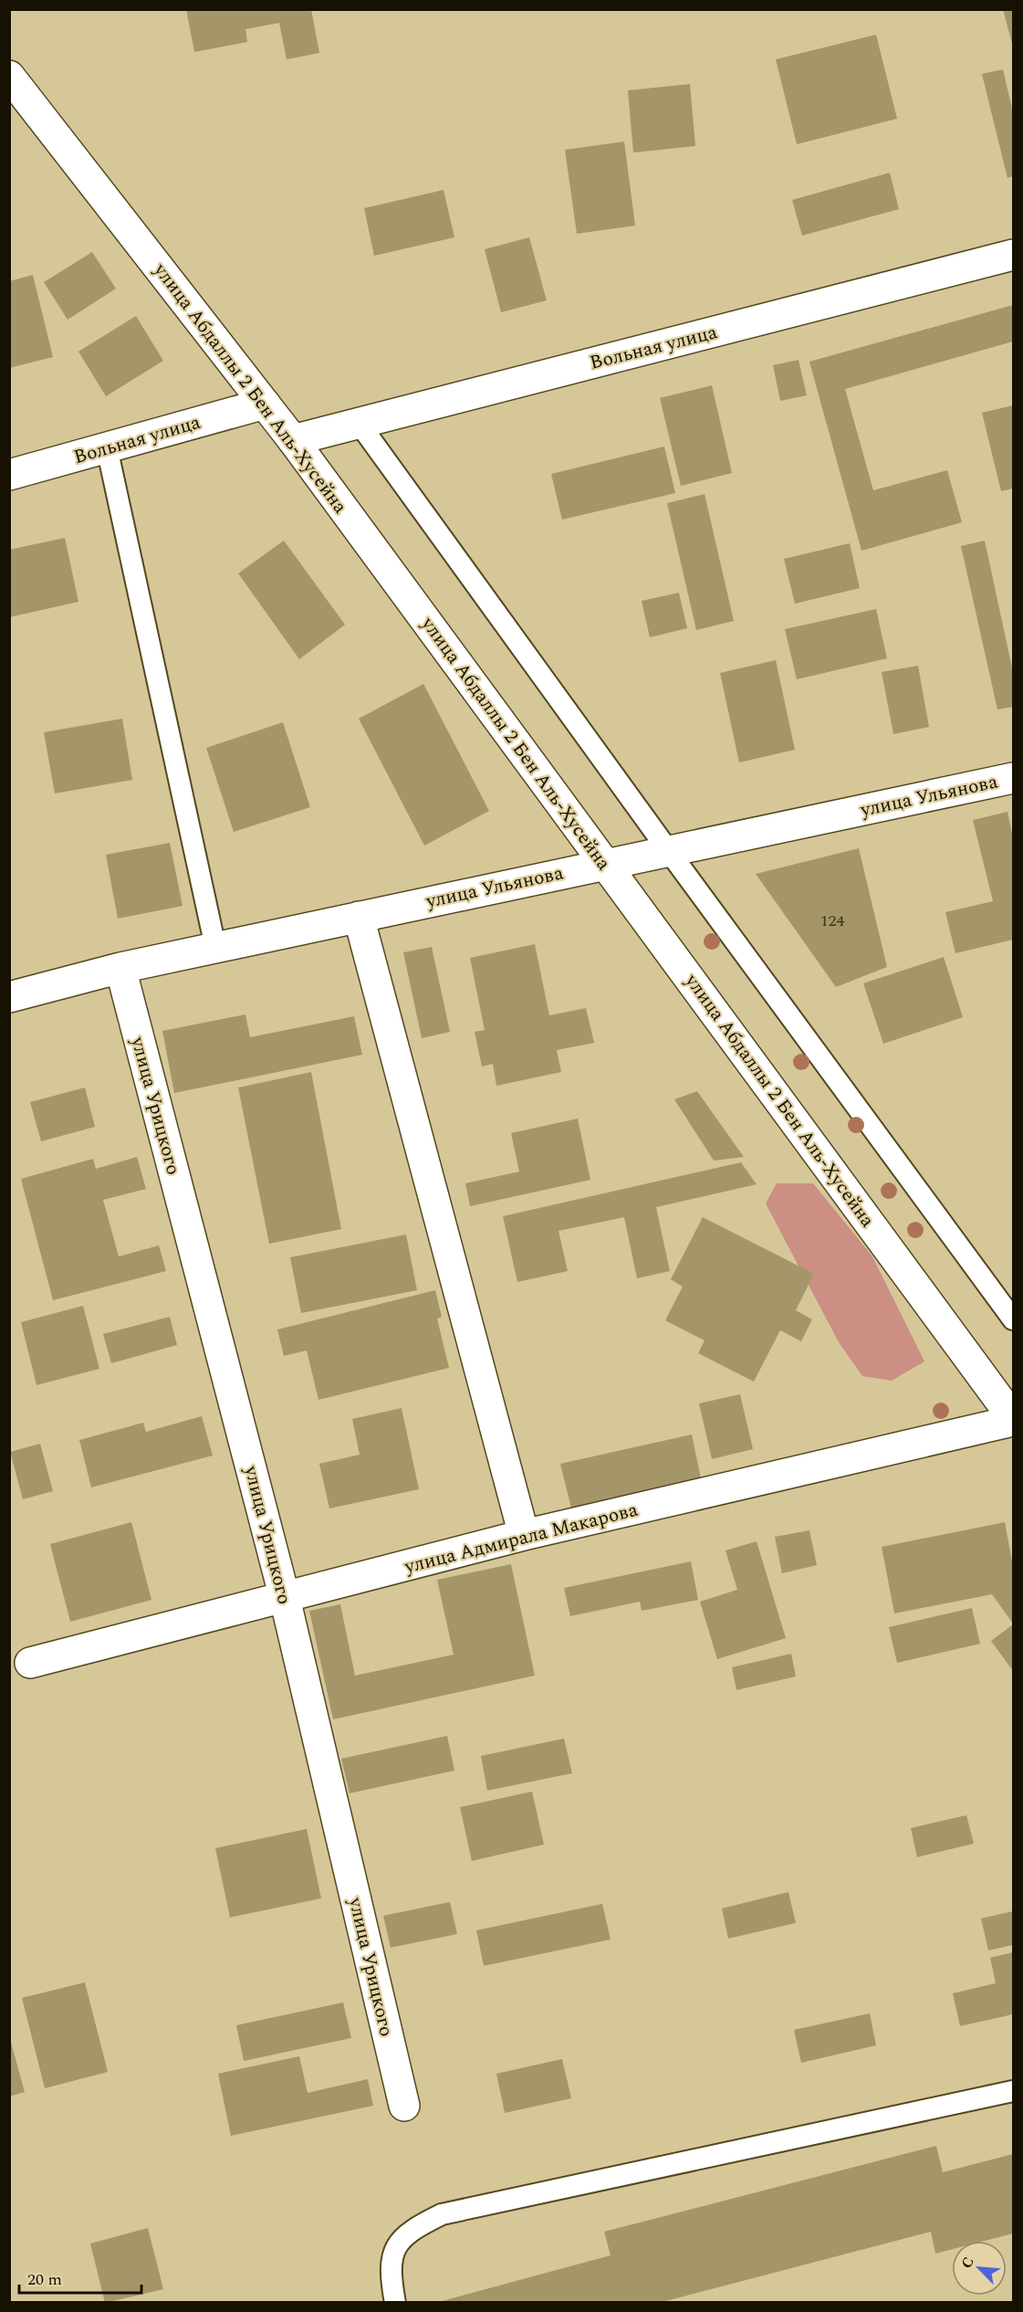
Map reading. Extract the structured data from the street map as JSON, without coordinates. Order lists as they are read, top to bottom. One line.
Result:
{"streets":{"street":["Вольная улица","улица Абдаллы 2 Бен Аль-Хусейна","улица Ульянова","улица Урицкого","улица Адмирала Макарова"]},"crossings":[["Вольная улица","улица Абдаллы 2 Бен Аль-Хусейна"],["улица Абдаллы 2 Бен Аль-Хусейна","улица Ульянова"],["улица Абдаллы 2 Бен Аль-Хусейна","улица Адмирала Макарова"],["улица Ульянова","улица Урицкого"],["улица Урицкого","улица Адмирала Макарова"]],"house_numbers":["124"],"scale_bar":"20 m","north":"top left"}
